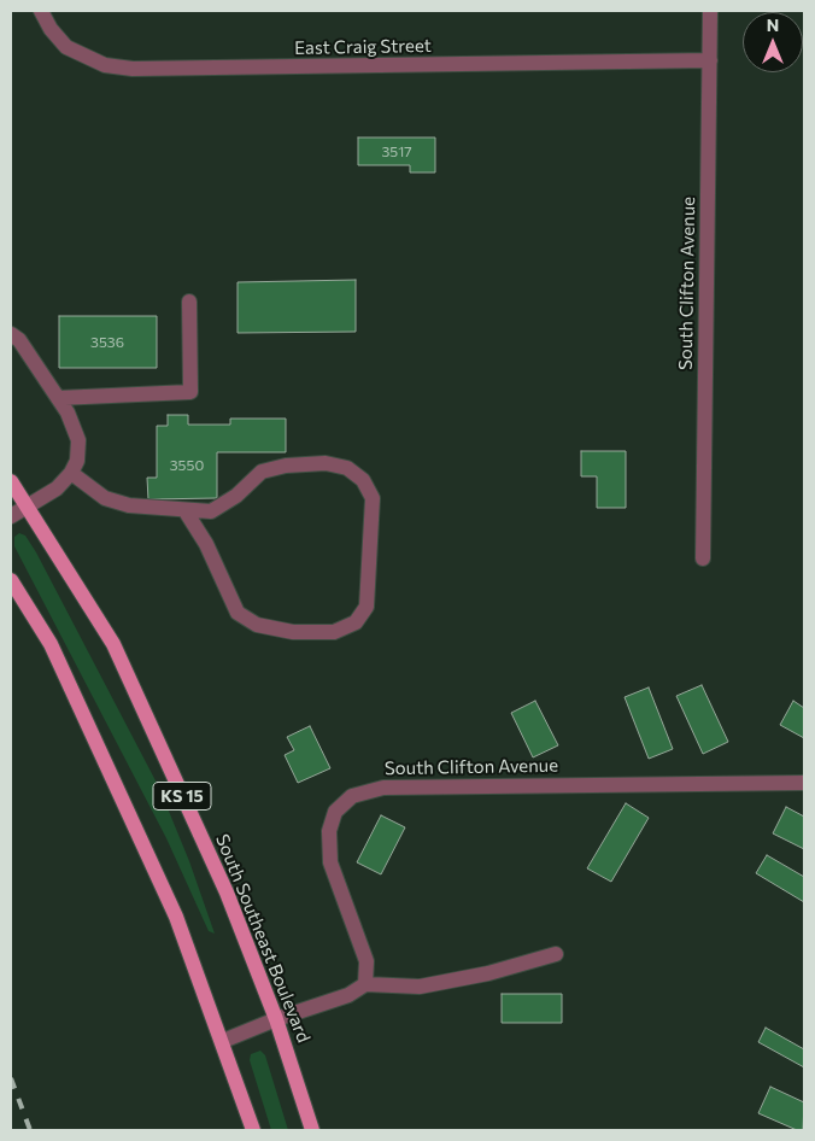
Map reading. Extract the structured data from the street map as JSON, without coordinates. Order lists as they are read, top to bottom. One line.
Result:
{"streets":{"main road":["KS 15","South Southeast Boulevard"],"street":["East Craig Street","South Clifton Avenue"]},"crossings":[["East Craig Street","South Clifton Avenue"]],"house_numbers":["3517","3536","3550"],"north":"top"}
